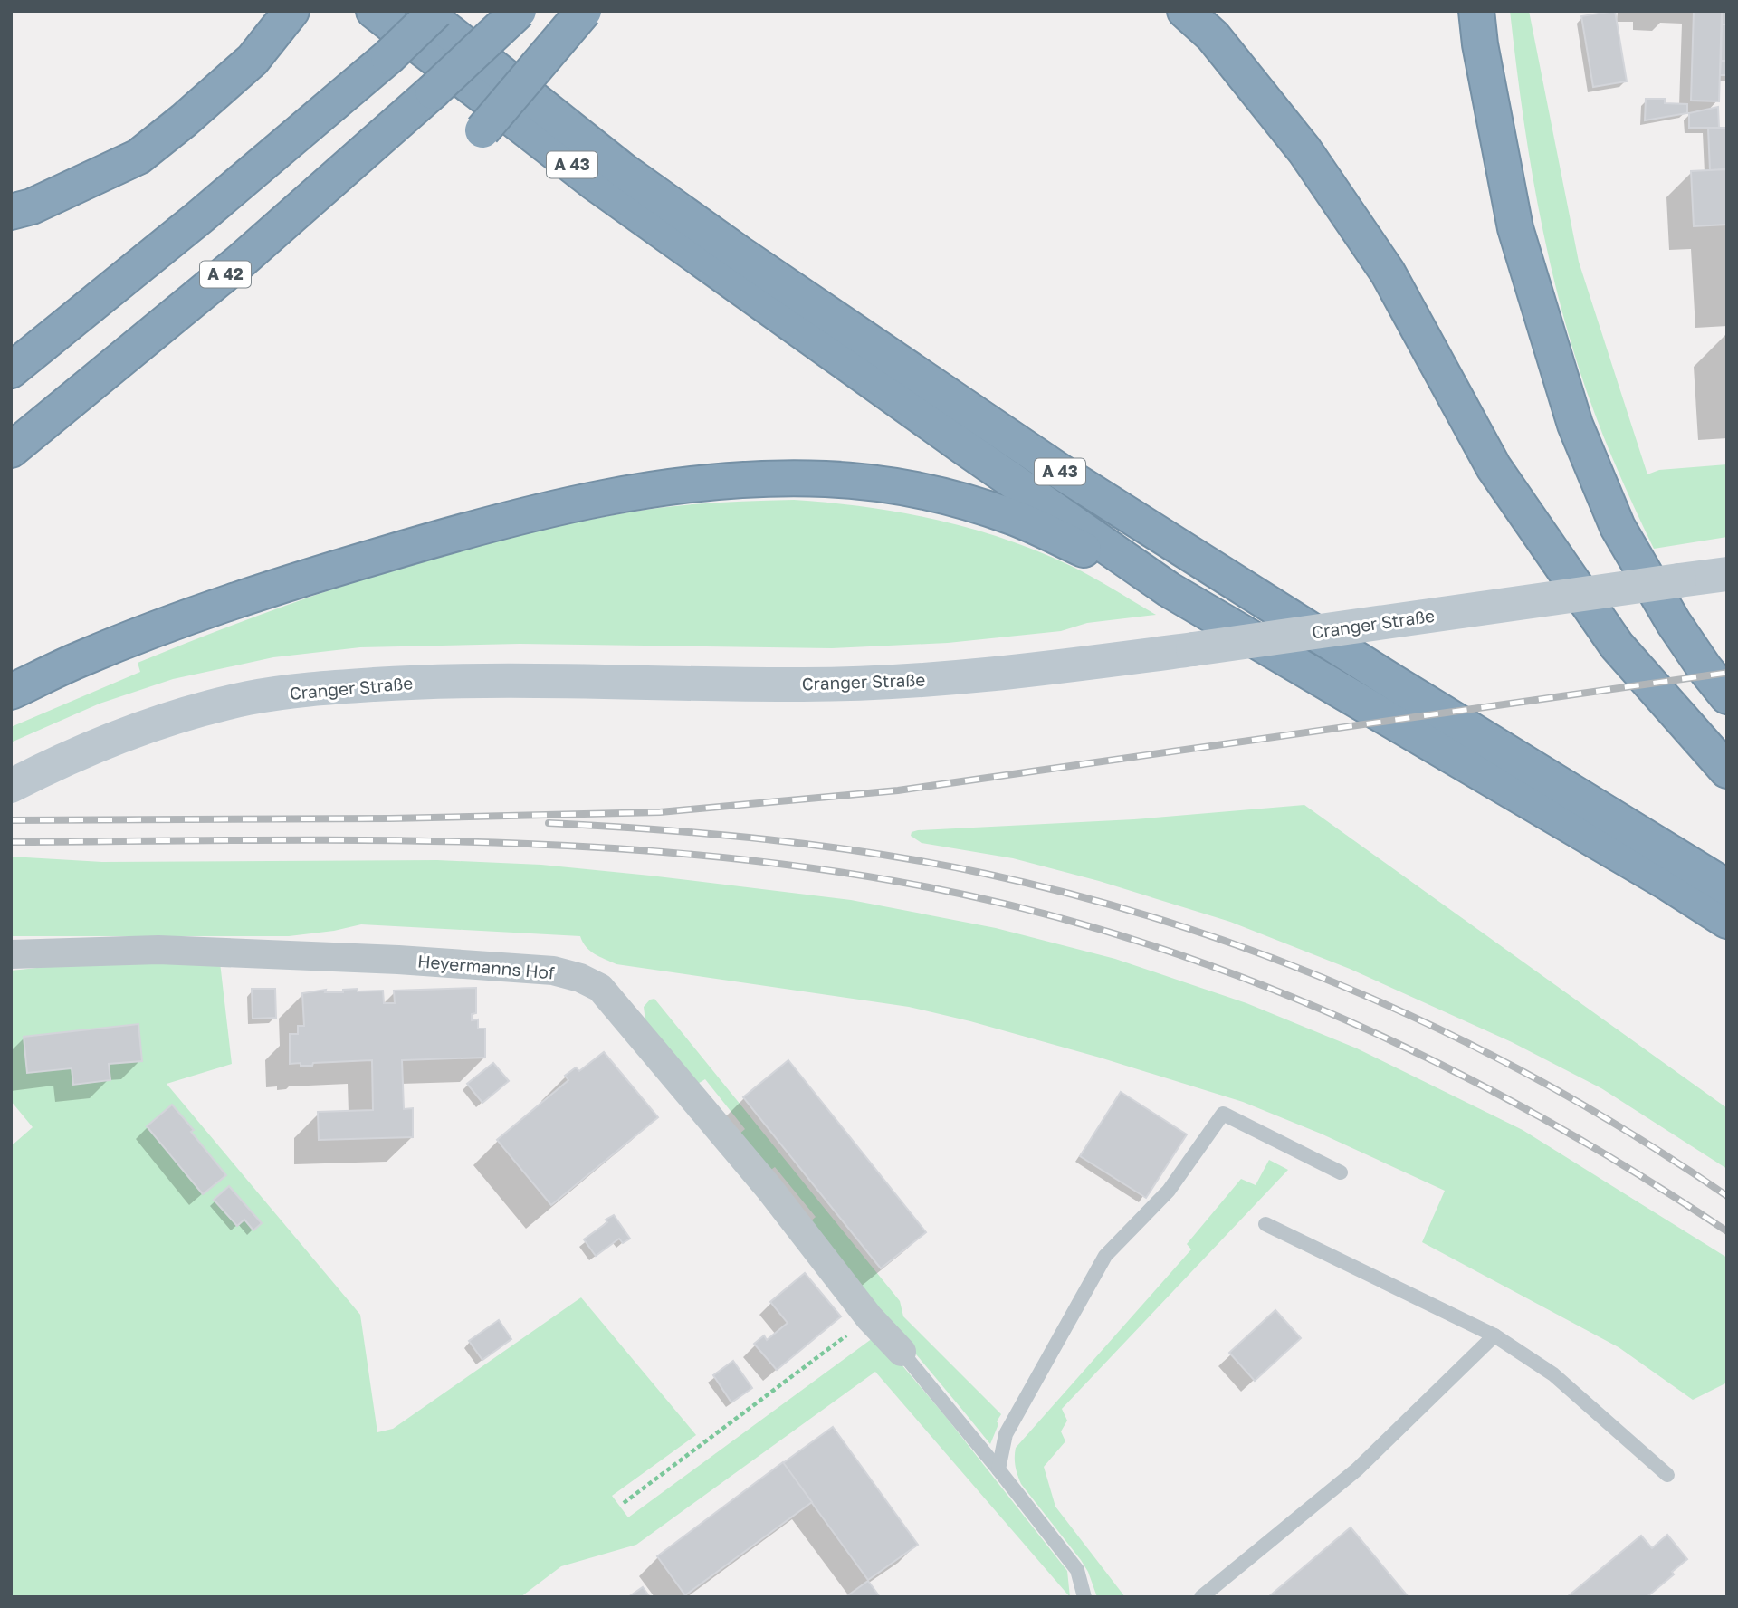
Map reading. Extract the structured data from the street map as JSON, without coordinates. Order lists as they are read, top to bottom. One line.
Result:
{"streets":{"highway":["A 43","A 42"],"street":["Cranger Straße","Heyermanns Hof"]}}
